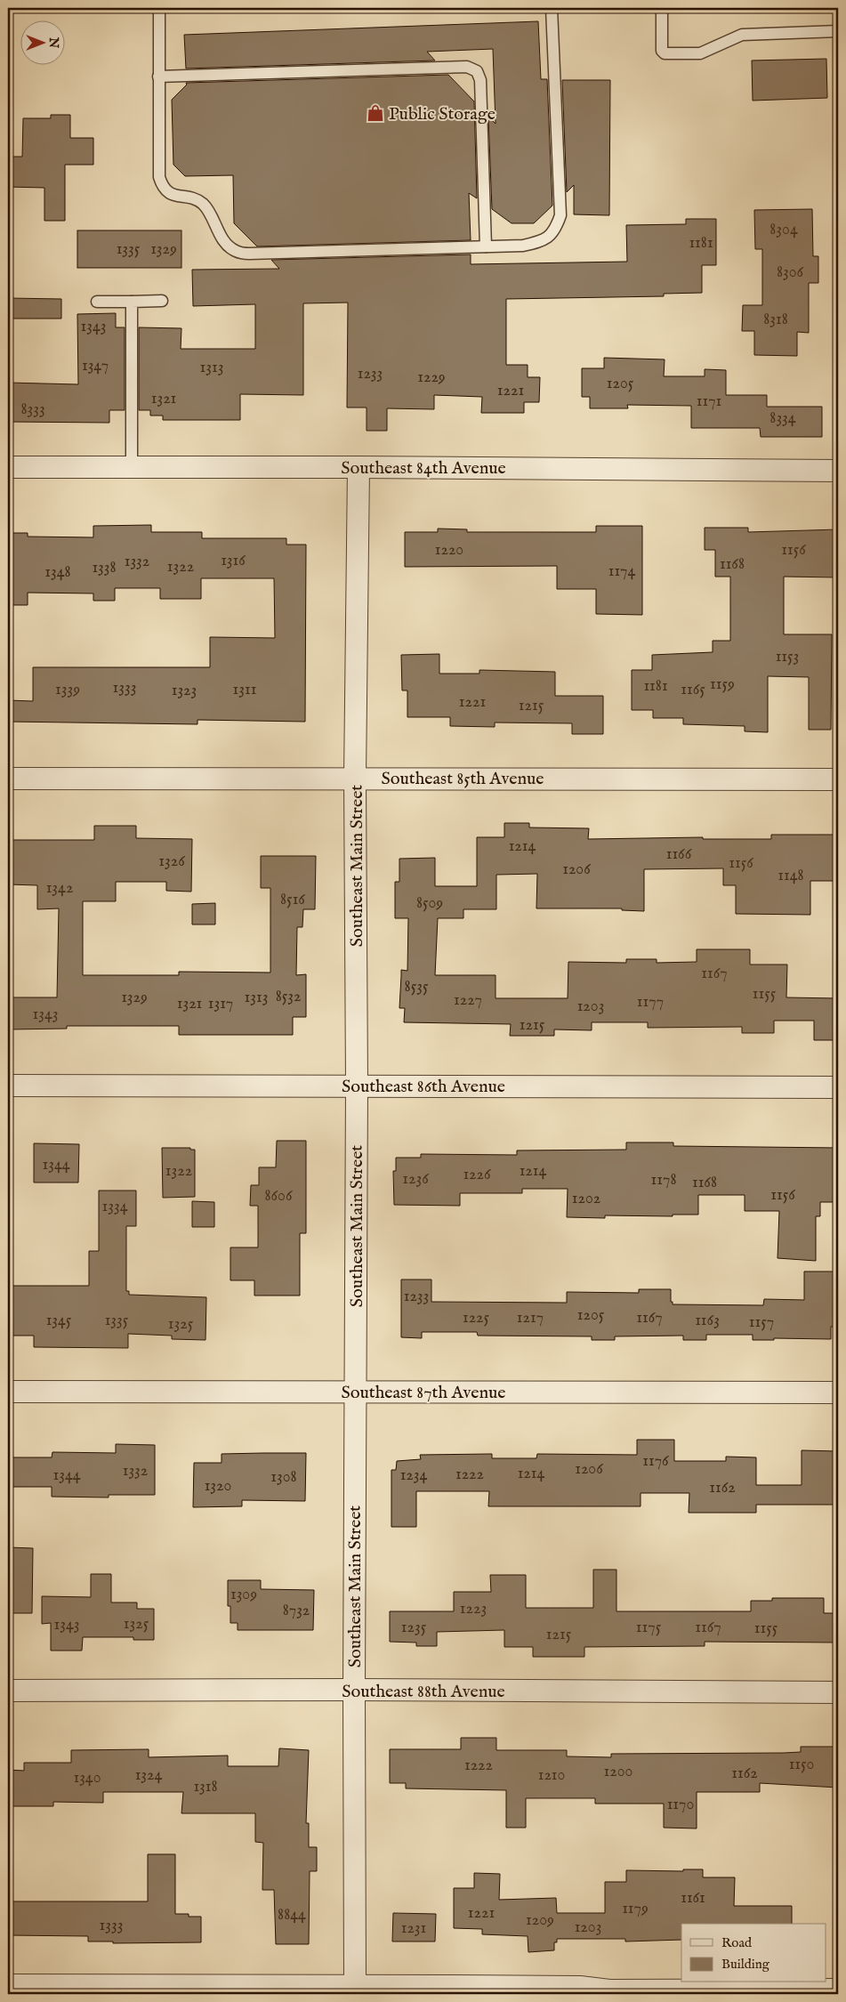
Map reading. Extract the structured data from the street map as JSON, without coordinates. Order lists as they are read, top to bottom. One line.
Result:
{"streets":{"street":["Southeast 84th Avenue","Southeast 85th Avenue","Southeast Main Street","Southeast 86th Avenue","Southeast 87th Avenue","Southeast 88th Avenue"]},"crossings":[["Southeast 84th Avenue","Southeast Main Street"],["Southeast 85th Avenue","Southeast Main Street"],["Southeast Main Street","Southeast 86th Avenue"],["Southeast Main Street","Southeast 87th Avenue"],["Southeast Main Street","Southeast 88th Avenue"]],"places":{"shop":["Public Storage"]},"house_numbers":["8304","1181","1335","1329","8306","8318","1343","1347","1313","1233","1229","1205","1221","1321","1171","8333","8334","1220","1156","1316","1332","1168","1322","1338","1174","1348","1153","1159","1181","1333","1339","1311","1165","1323","1221","1215","1214","1166","1326","1156","1206","1148","1342","8516","8509","1167","8535","1155","8532","1329","1313","1227","1177","1321","1317","1203","1343","1215","1344","1322","1214","1226","1236","1178","1168","1156","8606","1202","1334","1233","1205","1225","1217","1167","1345","1335","1163","1157","1325","1176","1206","1332","1214","1222","1344","1234","1308","1320","1162","1309","1223","8732","1325","1343","1235","1175","1167","1155","1215","1150","1222","1200","1162","1324","1210","1340","1318","1170","1161","1179","1221","8844","1209","1333","1203","1231"],"legend":["Road","Building"],"north":"right"}
